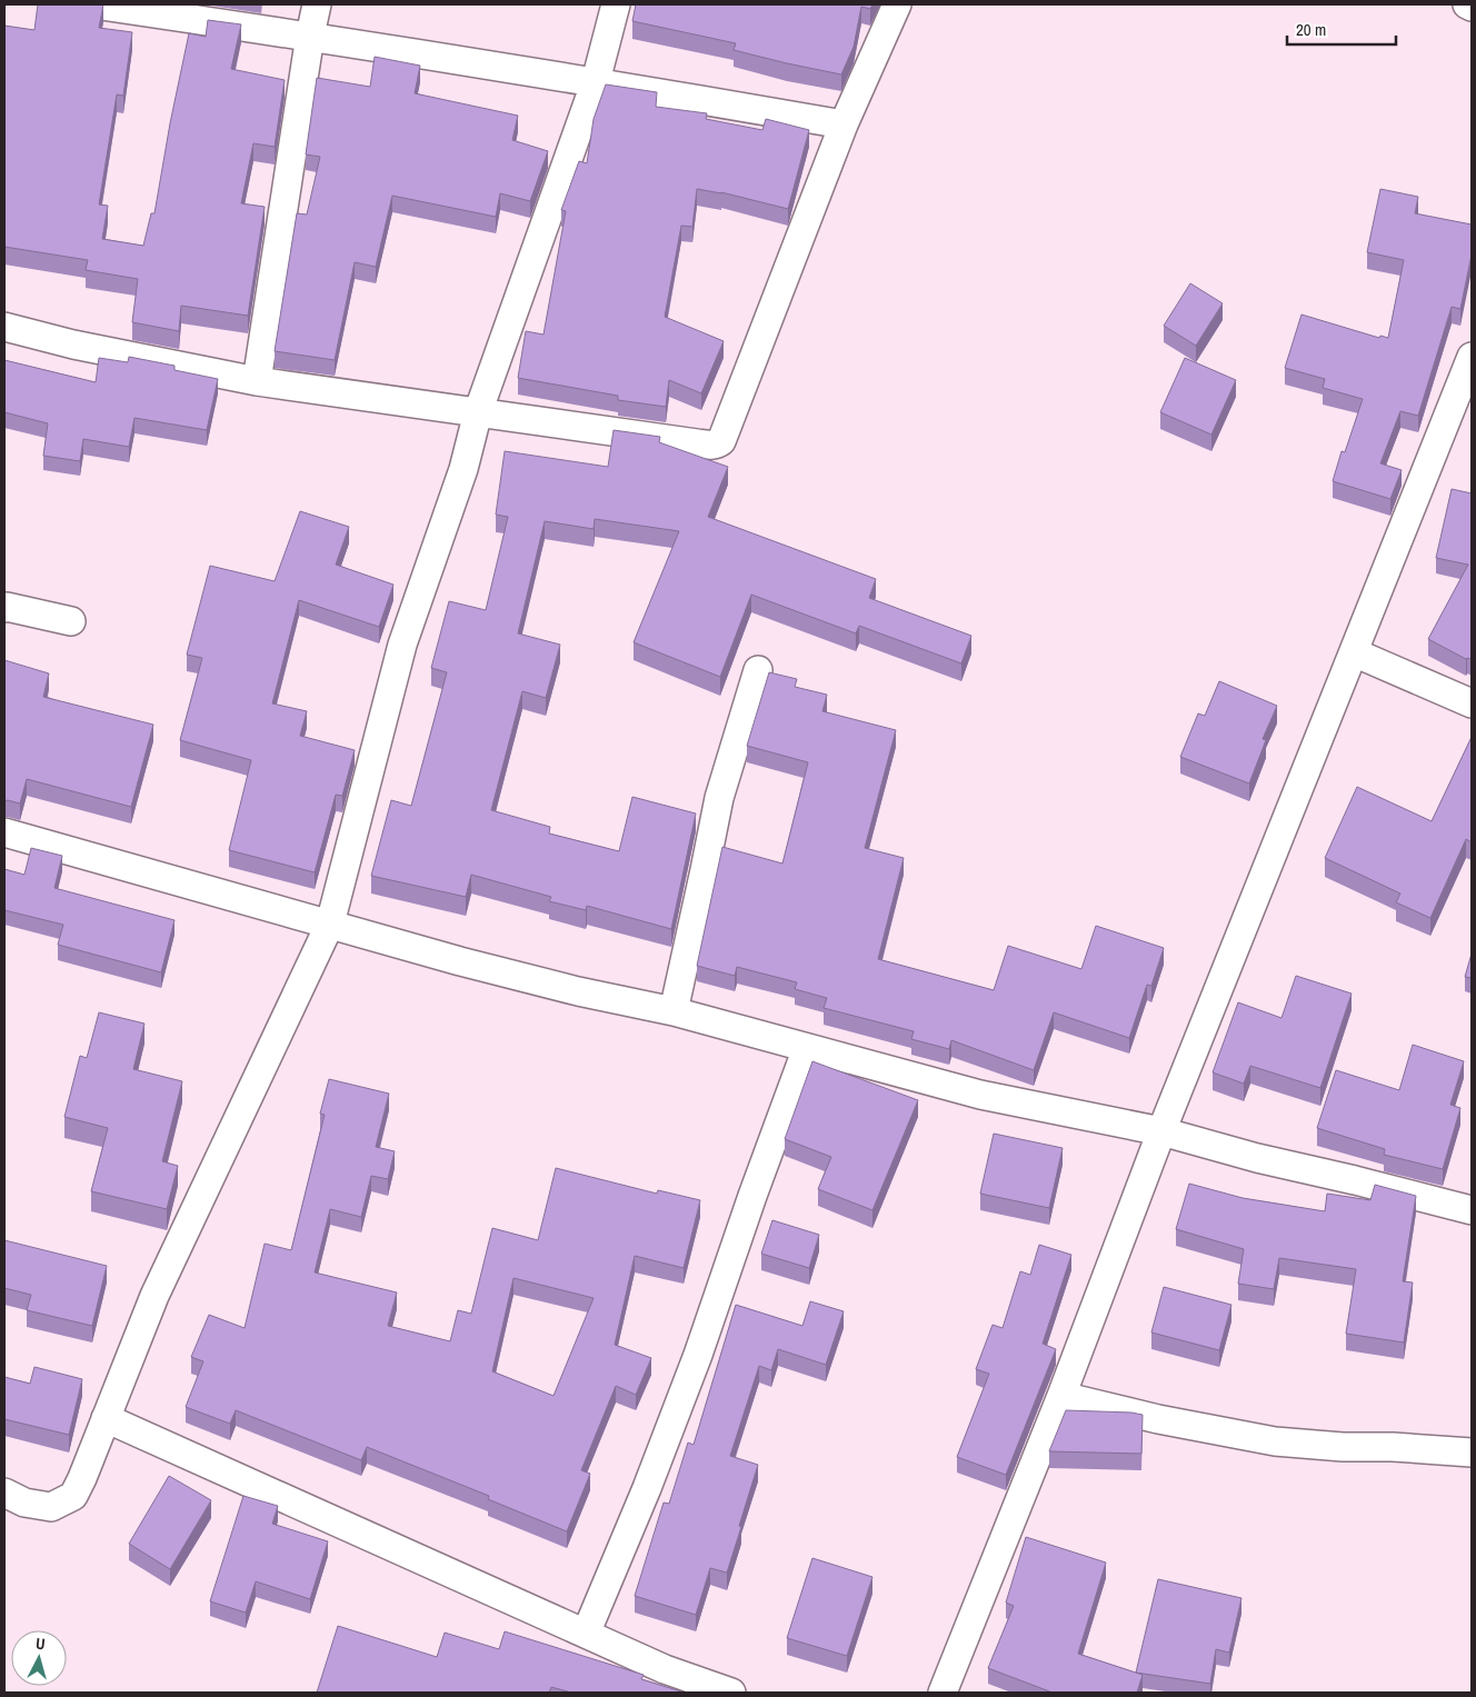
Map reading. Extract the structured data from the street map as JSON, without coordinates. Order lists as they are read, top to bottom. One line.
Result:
{"scale_bar":"20 m","north":"top"}
